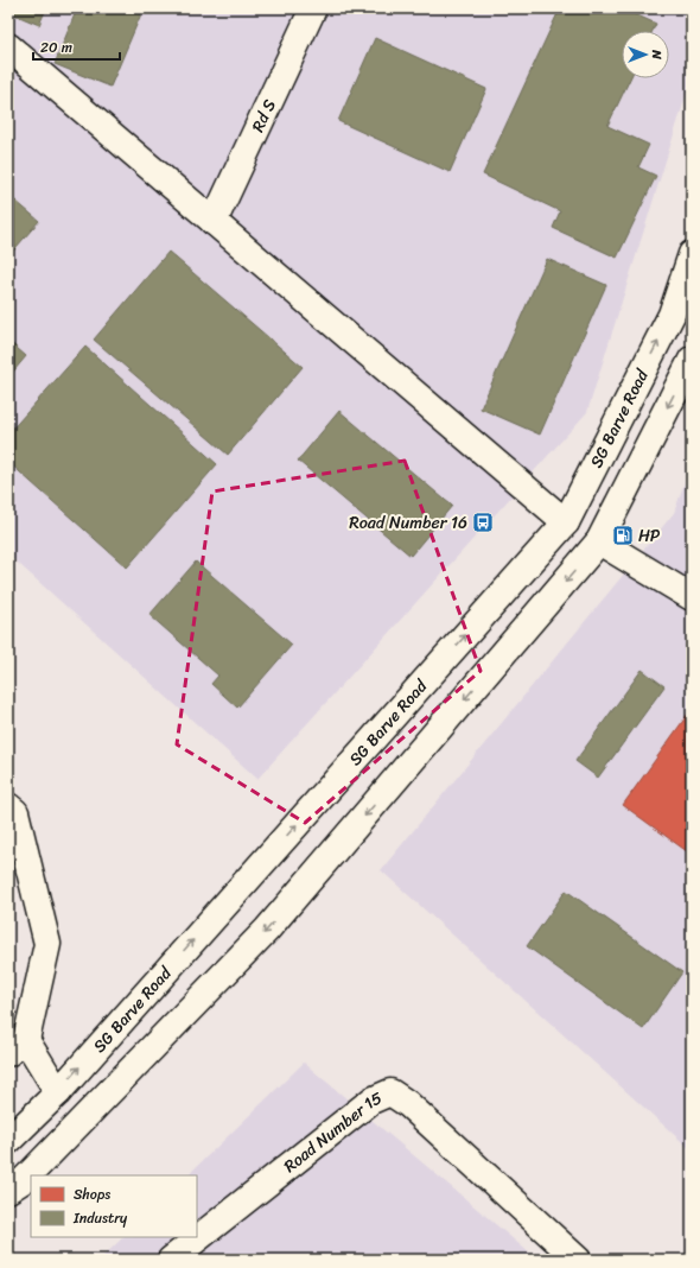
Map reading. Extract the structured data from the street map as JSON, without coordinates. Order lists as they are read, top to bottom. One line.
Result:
{"streets":{"main road":["Rd S","SG Barve Road","Road Number 15"]},"places":{"bus stop":["Road Number 16"],"fuel station":["HP"]},"legend":["Shops","Industry"],"scale_bar":"20 m","north":"right"}
